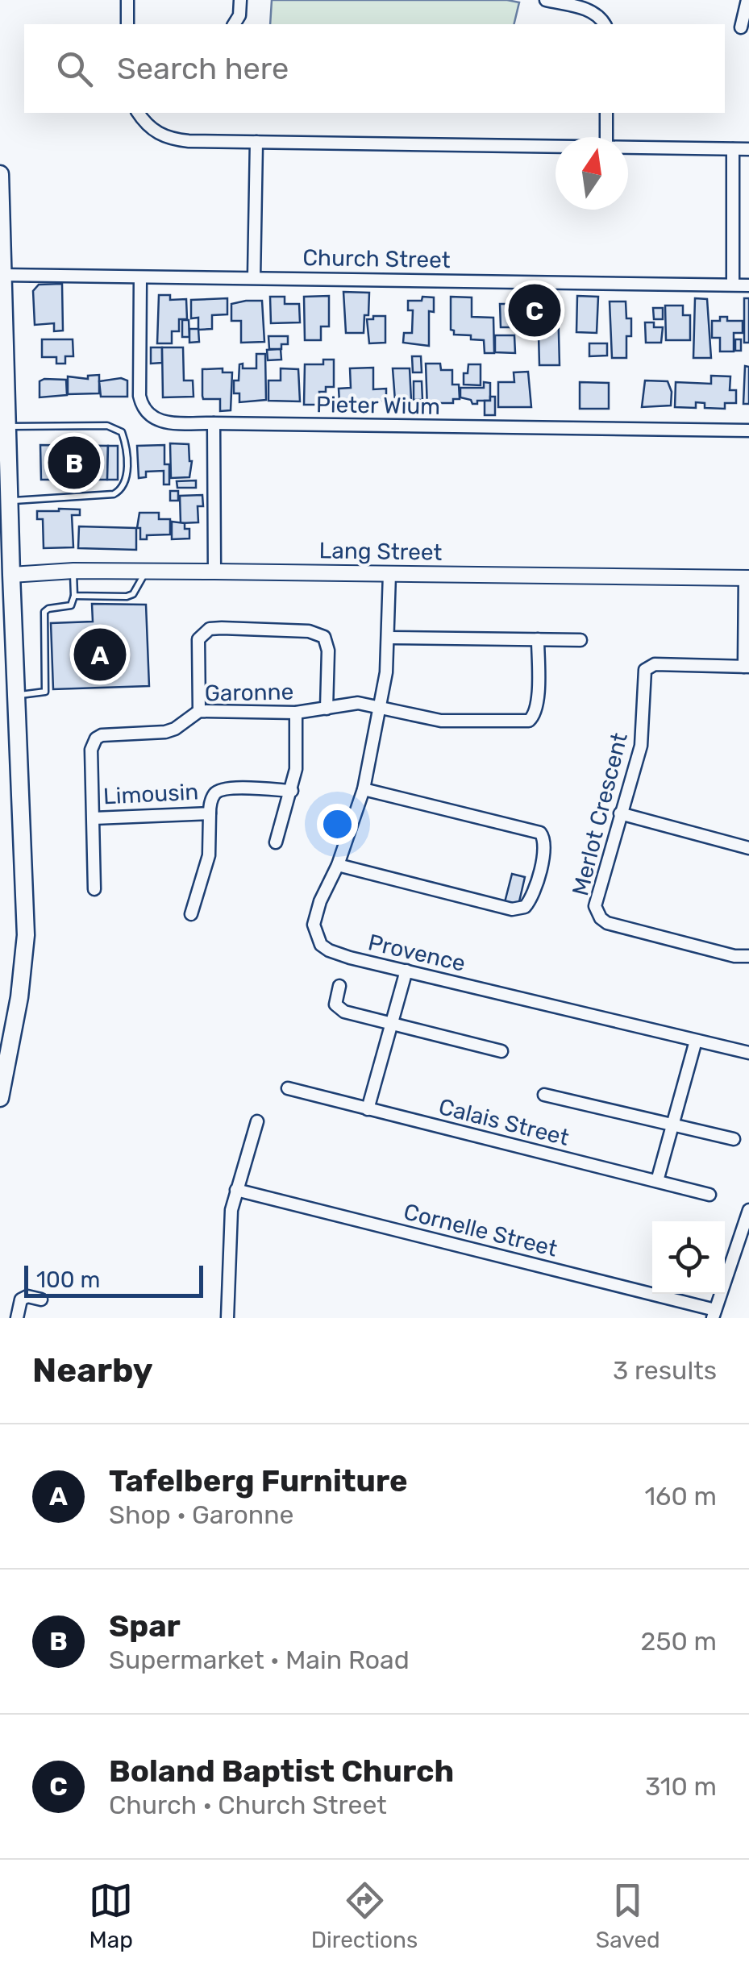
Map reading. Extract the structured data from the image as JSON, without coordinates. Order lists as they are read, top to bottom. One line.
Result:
{"streets":{"street":["Church Street","Pieter Wium","Lang Street","Garonne","Limousin","Merlot Crescent","Provence","Calais Street","Cornelle Street"]},"crossings":[["Church Street","Pieter Wium"],["Garonne","Limousin"],["Garonne","Provence"]],"scale_bar":"100 m","north":"top","page":{"search":"Search here","pins":["C","B","A"],"scale":"100 m","heading":["Nearby","3 results"],"list":[{"mark":"A","name":"Tafelberg Furniture","note":"Shop · Garonne","value":"160 m"},{"mark":"B","name":"Spar","note":"Supermarket · Main Road","value":"250 m"},{"mark":"C","name":"Boland Baptist Church","note":"Church · Church Street","value":"310 m"}],"nav":["Map","Directions","Saved"]}}
